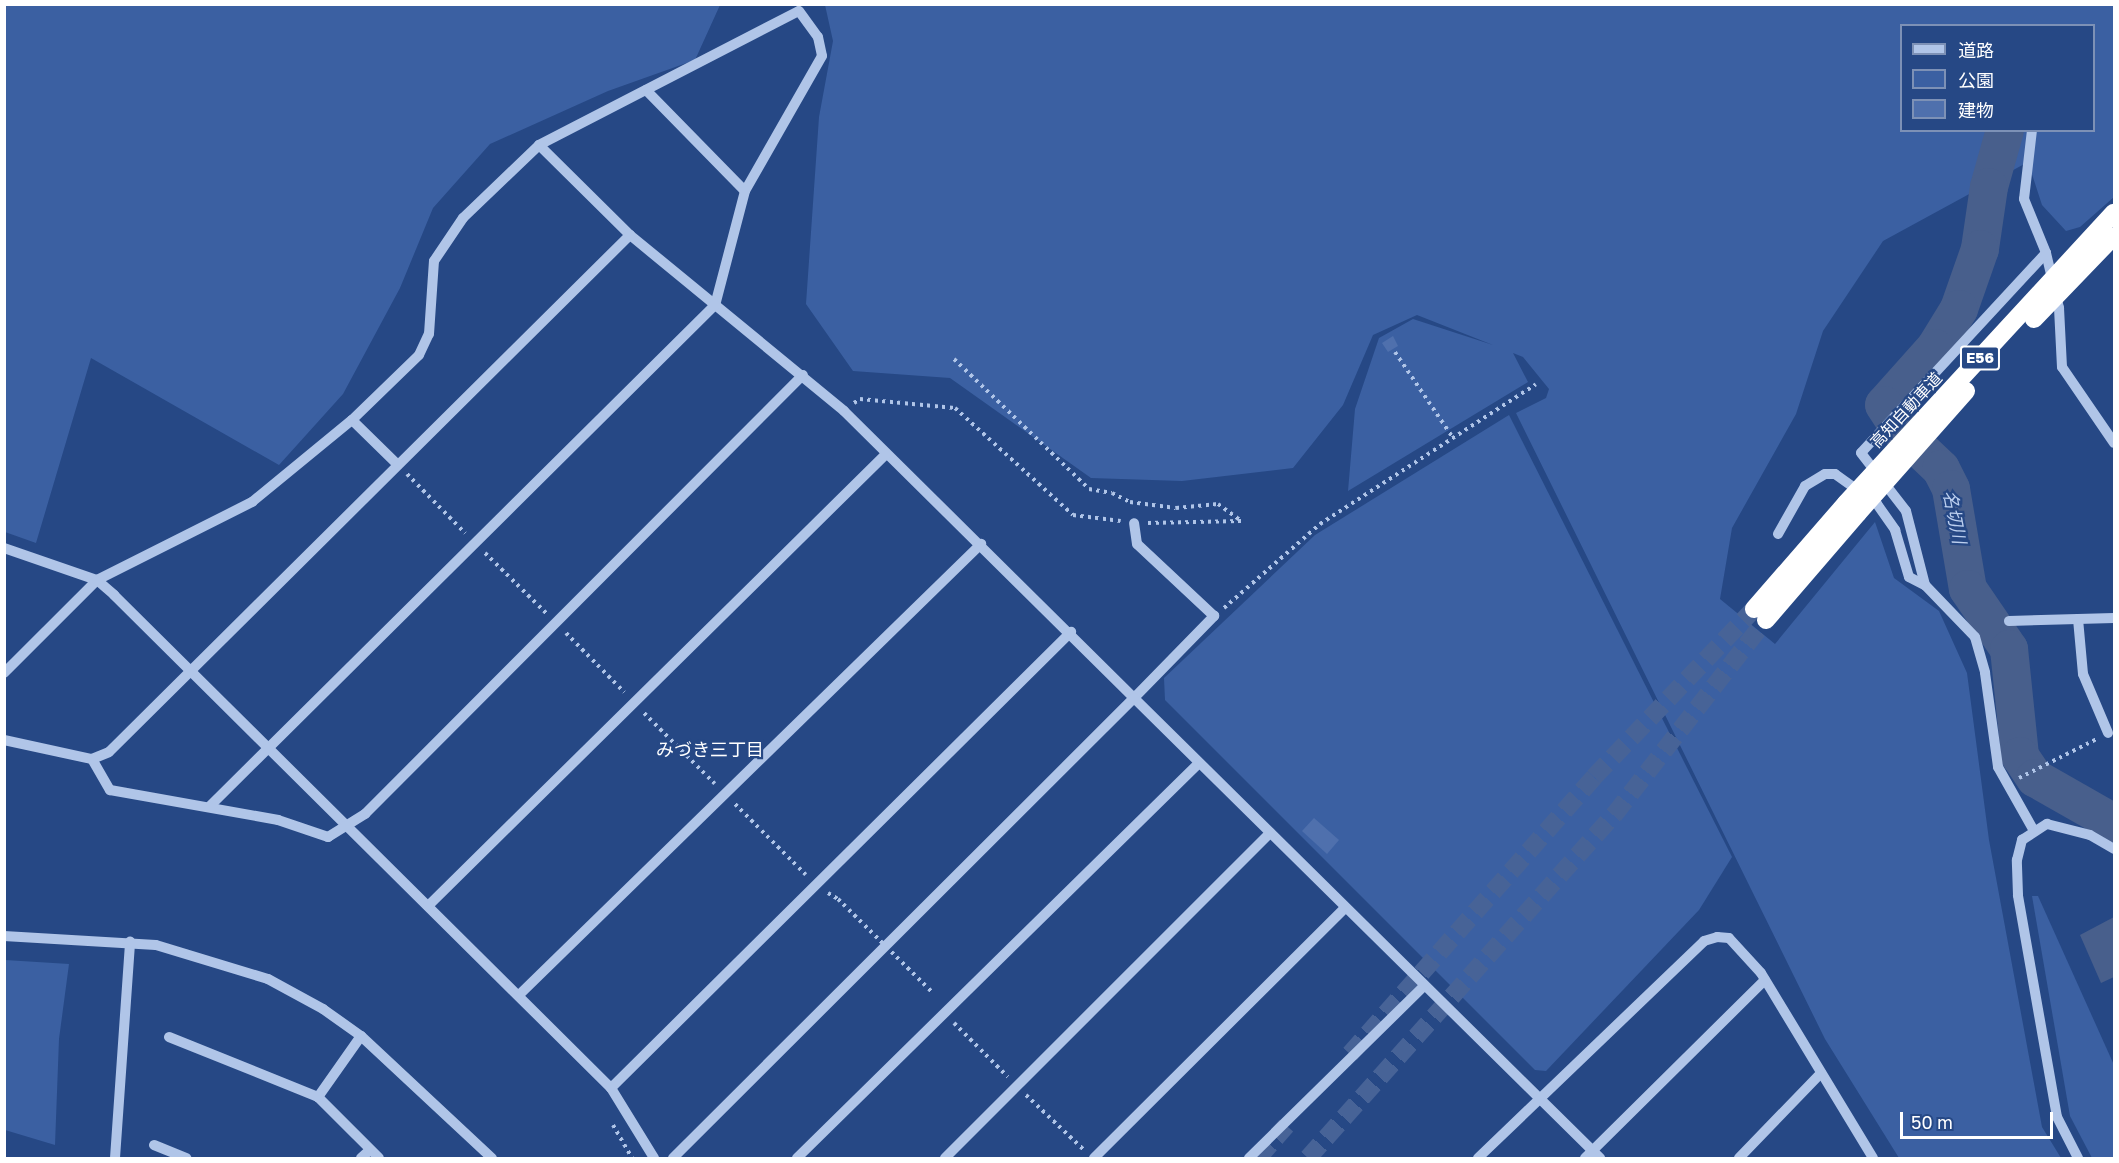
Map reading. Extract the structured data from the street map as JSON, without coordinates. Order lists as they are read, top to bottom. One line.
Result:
{"streets":{"highway":["E56","高知自動車道"]},"districts":["みづき三丁目"],"water":["名切川"],"legend":["道路","公園","建物"],"scale_bar":"50 m"}
